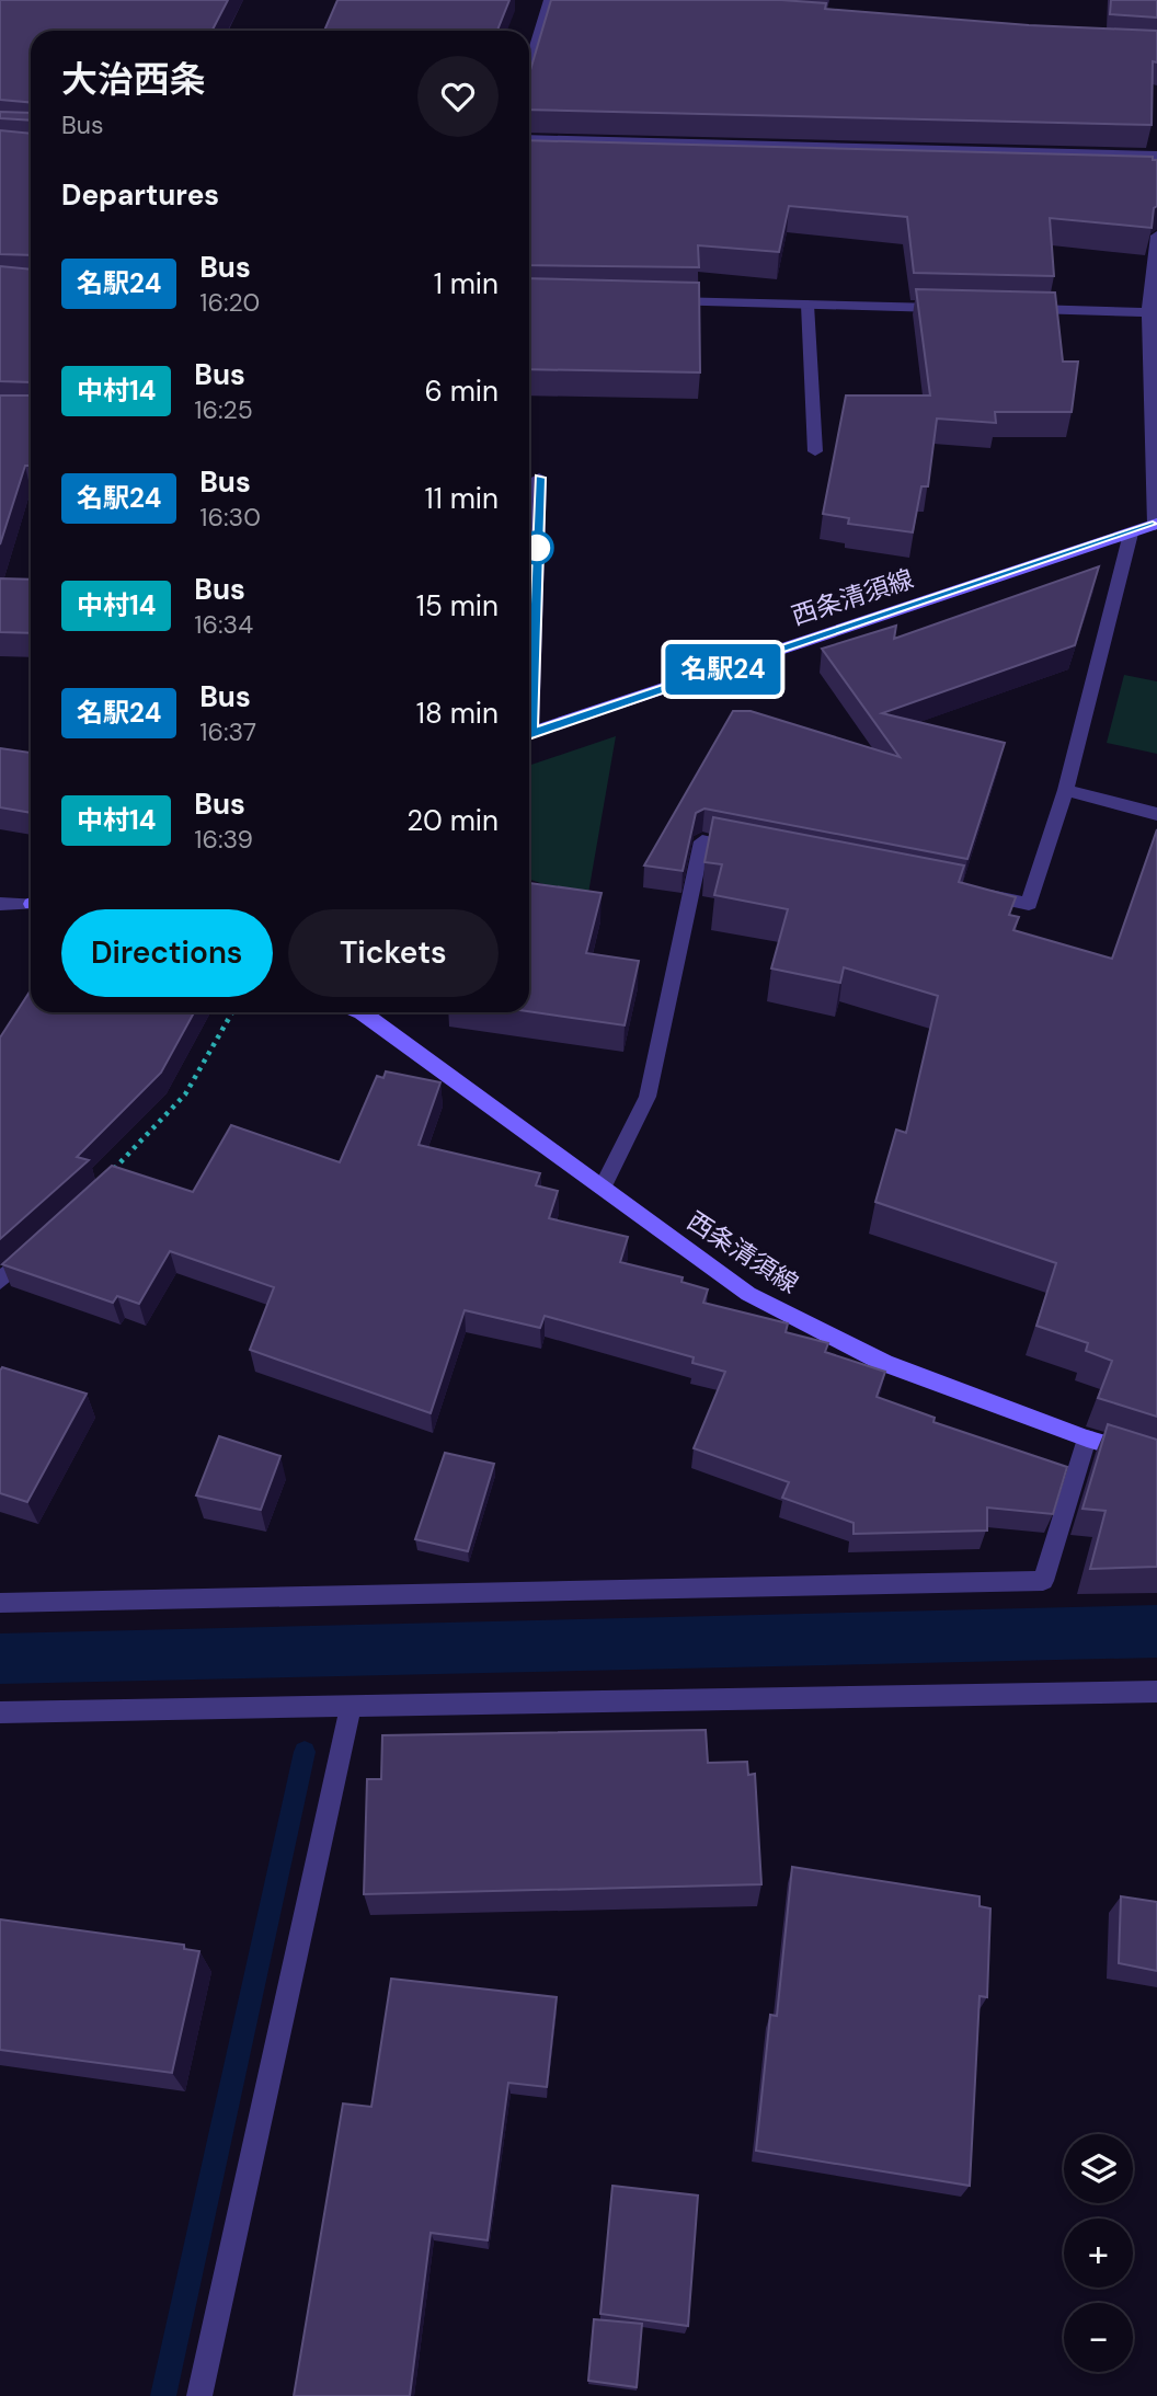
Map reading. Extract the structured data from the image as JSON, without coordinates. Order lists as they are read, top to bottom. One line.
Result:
{"streets":{"main road":["西条清須線"]},"lines":["bus line 名駅24"],"page":{"on_map":"名駅24","heading":[["大治西条","Bus"],"Departures"],"list":[{"mark":"名駅24","name":"Bus","note":"16:20","value":"1 min"},{"mark":"中村14","name":"Bus","note":"16:25","value":"6 min"},{"mark":"名駅24","name":"Bus","note":"16:30","value":"11 min"},{"mark":"中村14","name":"Bus","note":"16:34","value":"15 min"},{"mark":"名駅24","name":"Bus","note":"16:37","value":"18 min"},{"mark":"中村14","name":"Bus","note":"16:39","value":"20 min"}],"buttons":["Directions","Tickets"],"map_buttons":["+","−"]}}
